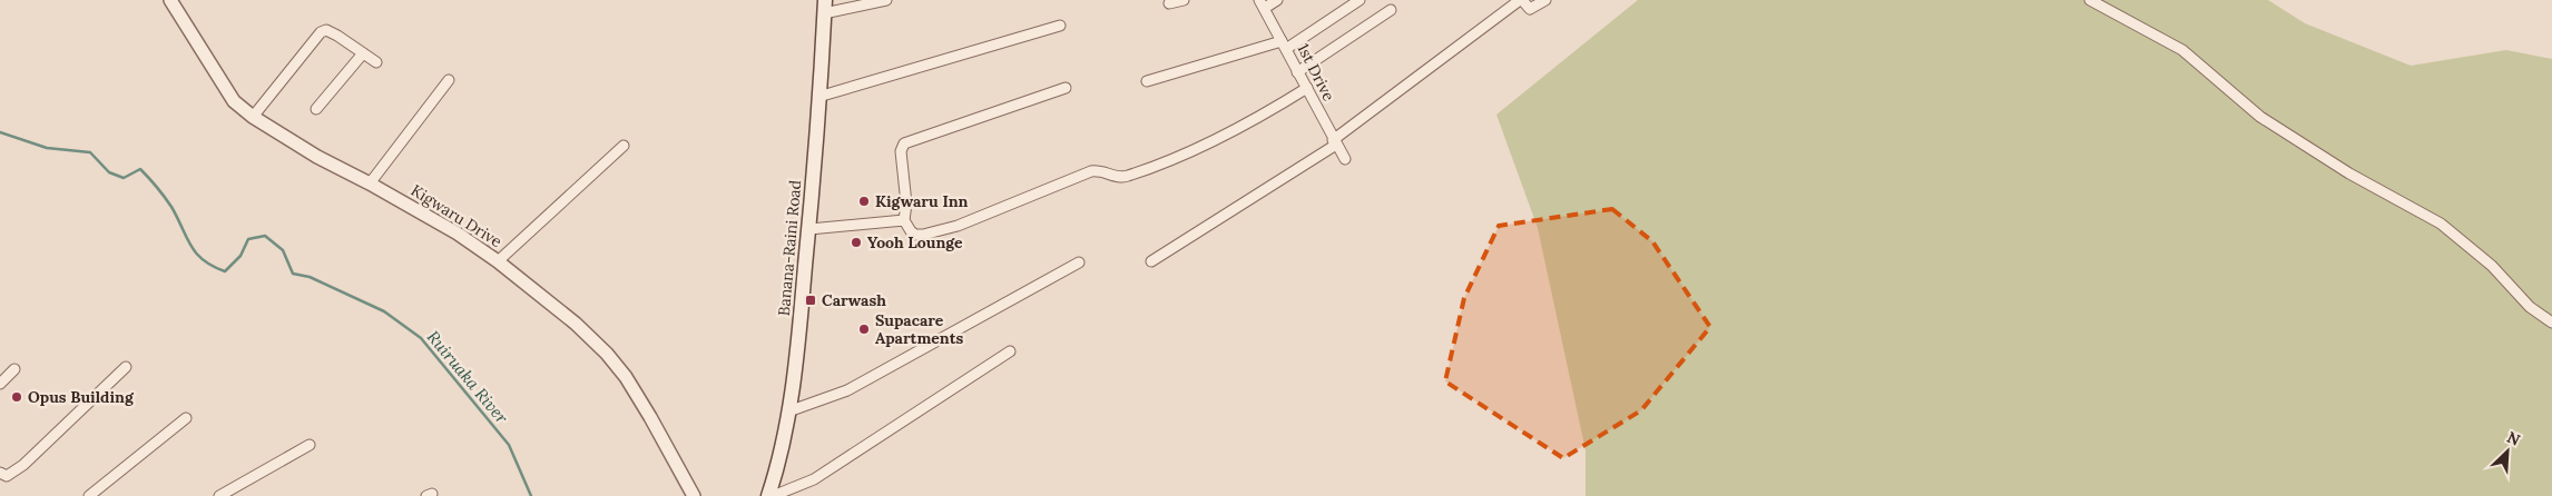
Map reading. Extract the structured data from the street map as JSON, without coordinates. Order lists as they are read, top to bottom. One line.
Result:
{"streets":{"main road":["Banana-Raini Road"],"street":["1st Drive","Kigwaru Drive"]},"water":["Ruiruaka River"],"places":{"other":["Kigwaru Inn","Yooh Lounge","Supacare Apartments","Opus Building"],"transit":["Carwash"]},"north":"top right"}
